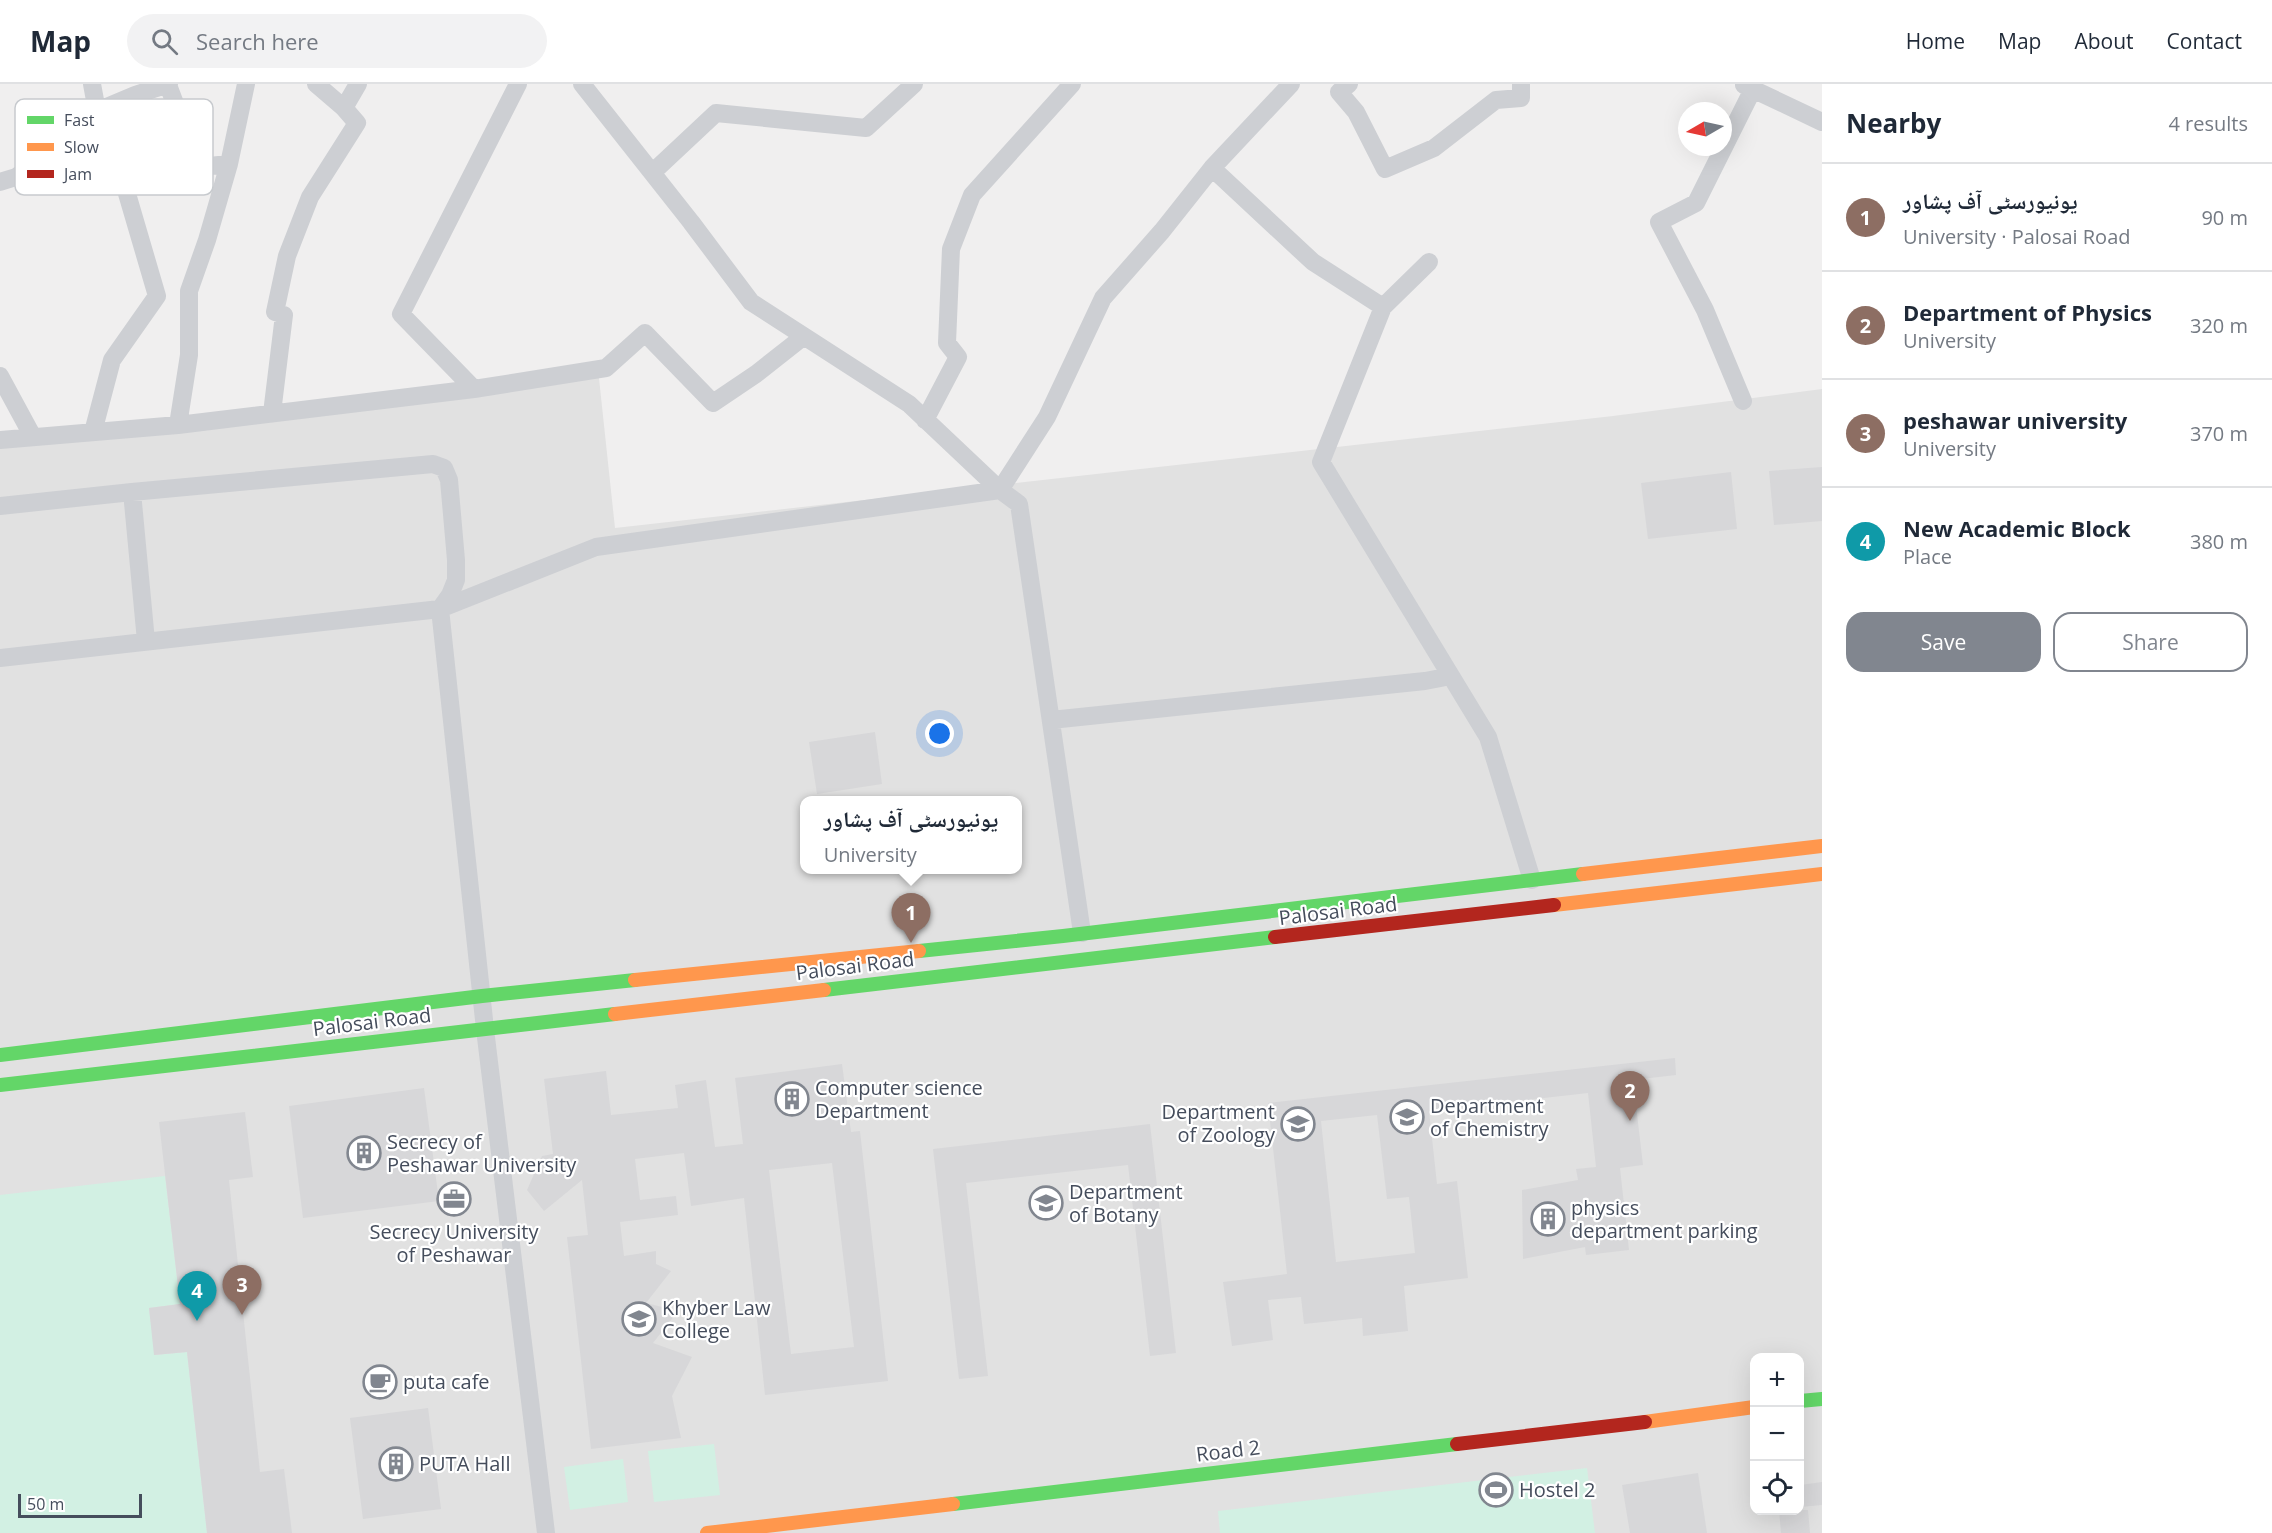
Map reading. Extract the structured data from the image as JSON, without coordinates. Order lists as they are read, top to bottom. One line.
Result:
{"streets":{"street":["Palosai Road","Road 2"]},"places":{"building":["Computer science Department","Secrecy of Peshawar University","physics department parking","PUTA Hall"],"school or university":["Department of Chemistry","Department of Zoology","Department of Botany","Khyber Law College"],"office":["Secrecy University of Peshawar"],"cafe":["puta cafe"],"sports":["Hostel 2"]},"legend":["Fast","Slow","Jam"],"scale_bar":"50 m","north":"left","page":{"header":"Map","search":"Search here","nav":["Home","Map","About","Contact"],"heading":["Nearby","4 results"],"list":[{"mark":"1","name":"یونیورسٹی آف پشاور","note":"University · Palosai Road","value":"90 m"},{"mark":"2","name":"Department of Physics","note":"University","value":"320 m"},{"mark":"3","name":"peshawar university","note":"University","value":"370 m"},{"mark":"4","name":"New Academic Block","note":"Place","value":"380 m"}],"buttons":["Save","Share"],"popup":["یونیورسٹی آف پشاور","University"],"pins":["1","2","3","4"],"map_buttons":["+","−"],"scale":"50 m"}}
